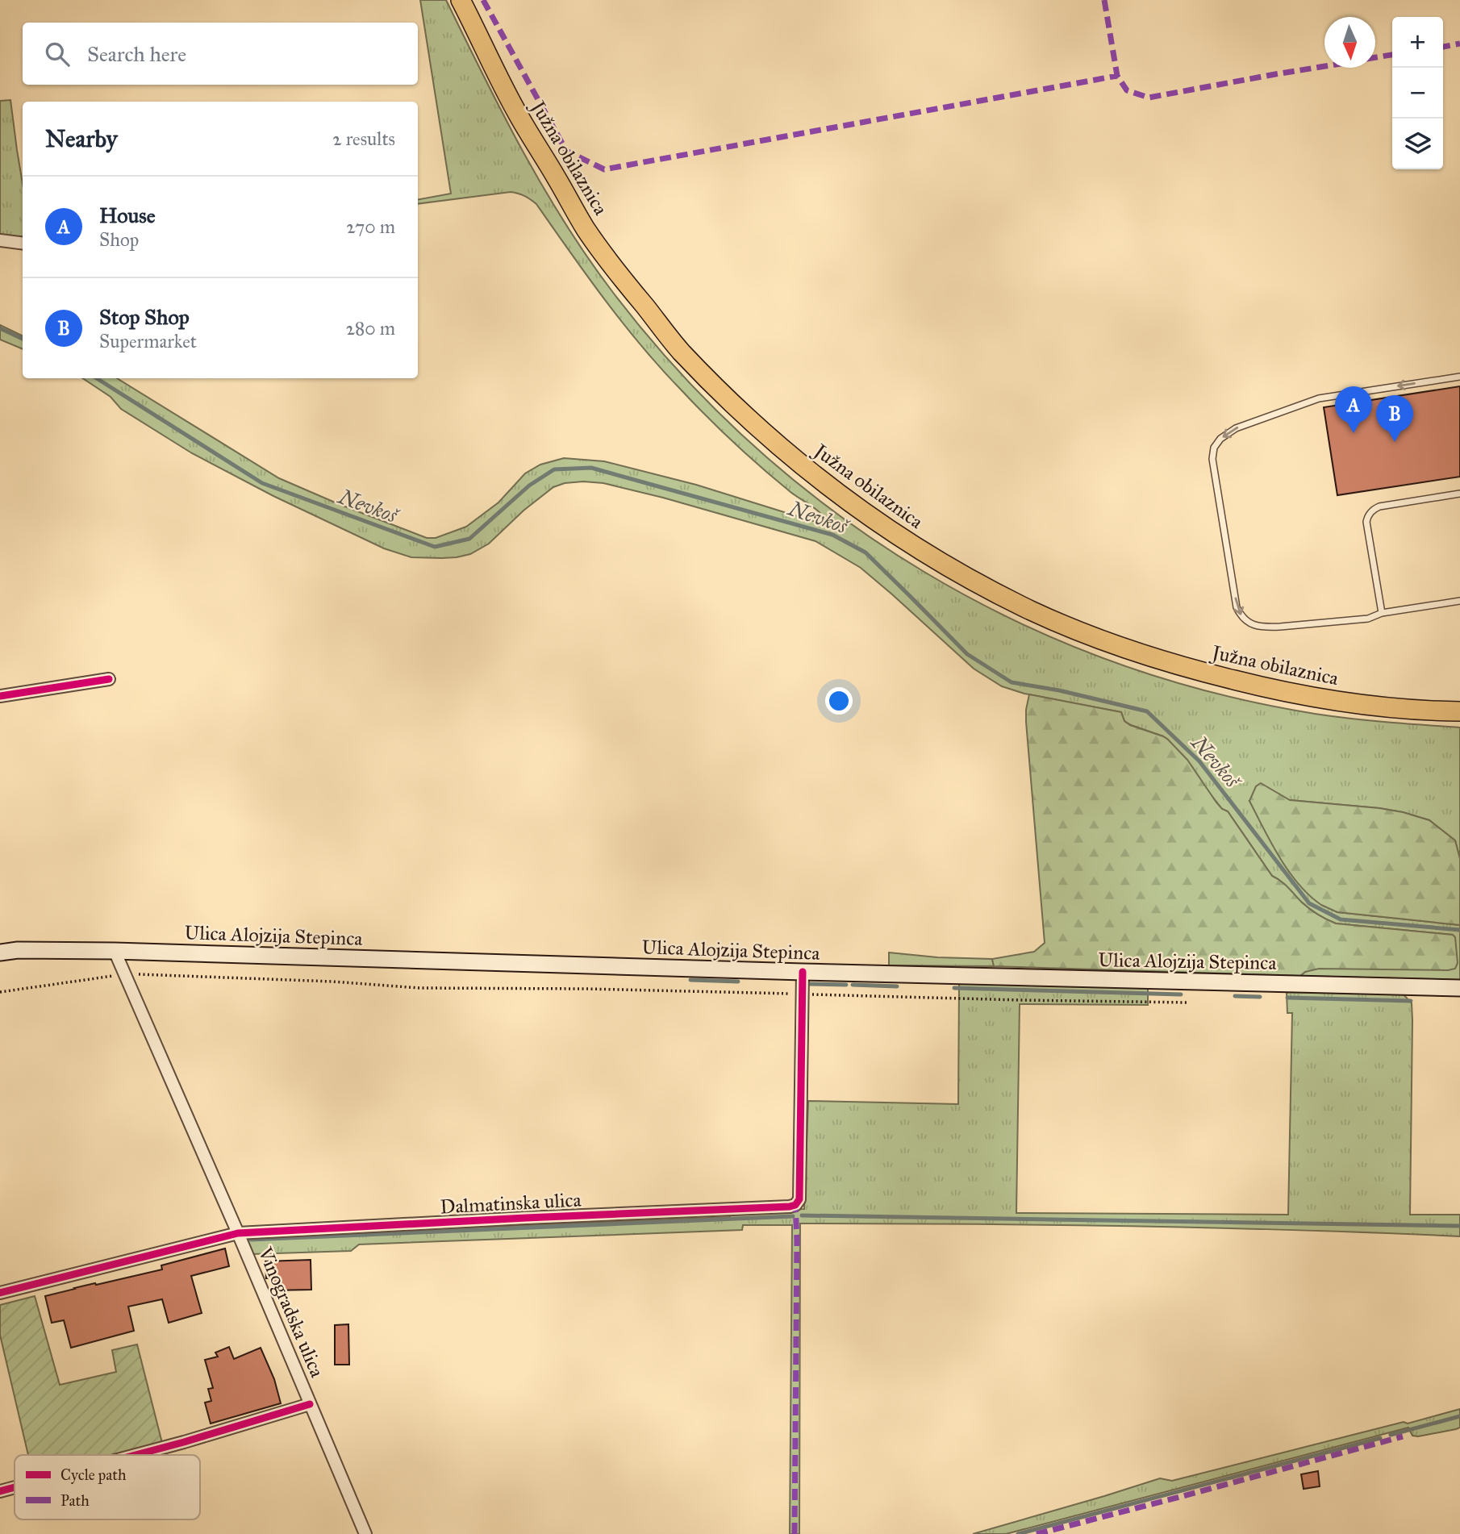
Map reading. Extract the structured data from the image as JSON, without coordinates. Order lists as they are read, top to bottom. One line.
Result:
{"streets":{"main road":["Južna obilaznica","Ulica Alojzija Stepinca"],"street":["Dalmatinska ulica","Vinogradska ulica"]},"crossings":[["Ulica Alojzija Stepinca","Dalmatinska ulica"],["Ulica Alojzija Stepinca","Vinogradska ulica"],["Dalmatinska ulica","Vinogradska ulica"]],"water":["Nevkoš"],"legend":["Cycle path","Path"],"north":"bottom","page":{"map_buttons":["+","−"],"search":"Search here","heading":["Nearby","2 results"],"list":[{"mark":"A","name":"House","note":"Shop","value":"270 m"},{"mark":"B","name":"Stop Shop","note":"Supermarket","value":"280 m"}],"pins":["A","B"]}}
